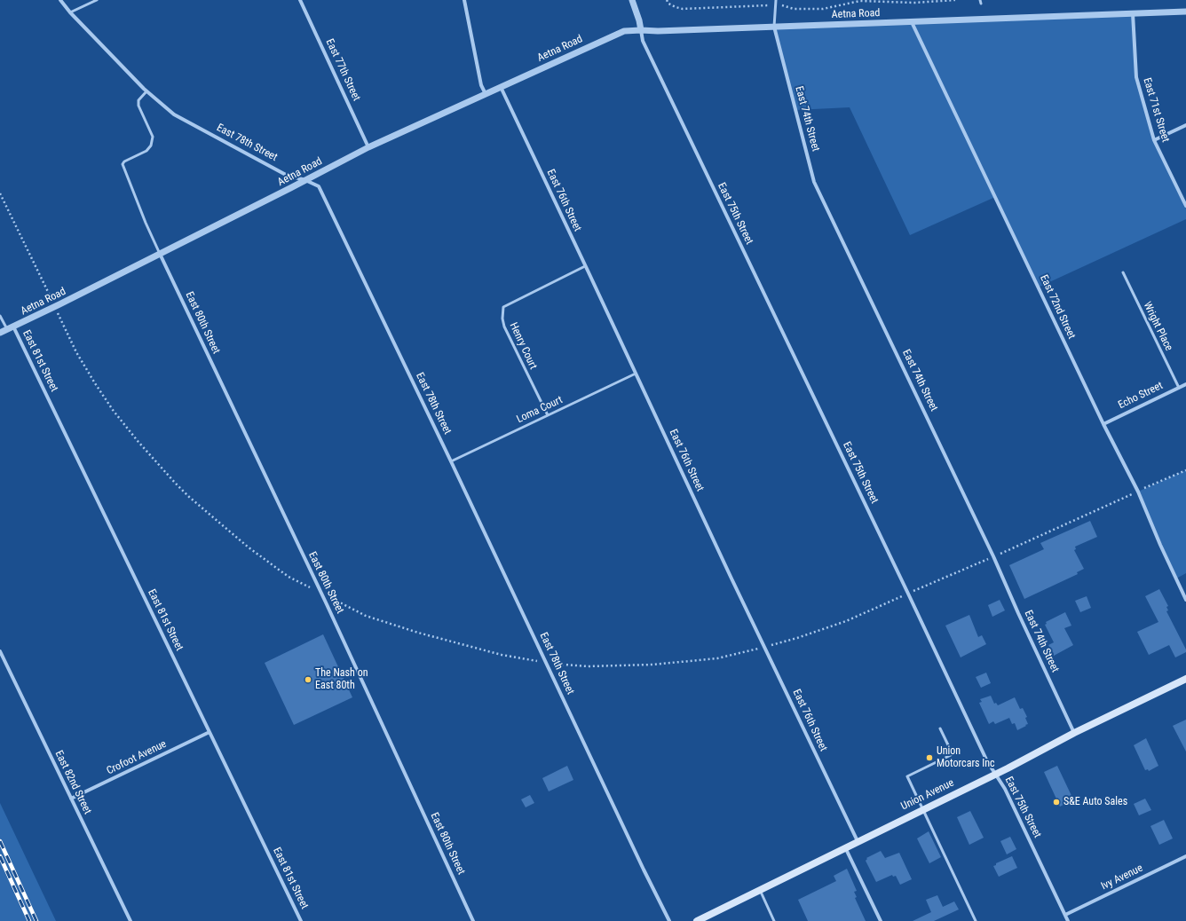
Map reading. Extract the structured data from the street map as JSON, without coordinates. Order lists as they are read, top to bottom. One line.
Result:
{"streets":{"main road":["Union Avenue"],"street":["Aetna Road","East 77th Street","East 71st Street","East 74th Street","East 78th Street","East 76th Street","East 75th Street","East 72nd Street","East 80th Street","East 81st Street","Echo Street","Crofoot Avenue","East 82nd Street","Ivy Avenue"],"lane":["Wright Place","Henry Court","Loma Court"]},"crossings":[["Aetna Road","East 77th Street"],["Aetna Road","East 71st Street"],["Aetna Road","East 74th Street"],["Aetna Road","East 78th Street"],["Aetna Road","East 76th Street"],["Aetna Road","East 75th Street"],["Aetna Road","East 72nd Street"],["Aetna Road","East 80th Street"],["Aetna Road","East 81st Street"],["East 74th Street","Union Avenue"],["East 78th Street","Loma Court"],["East 76th Street","Henry Court"],["East 76th Street","Loma Court"],["East 76th Street","Union Avenue"],["East 75th Street","Union Avenue"],["East 75th Street","Ivy Avenue"],["East 72nd Street","Echo Street"],["Wright Place","Echo Street"],["Henry Court","Loma Court"],["East 81st Street","Crofoot Avenue"],["Crofoot Avenue","East 82nd Street"]],"places":["The Nash on East 80th","Union Motorcars Inc","S&E Auto Sales"]}
